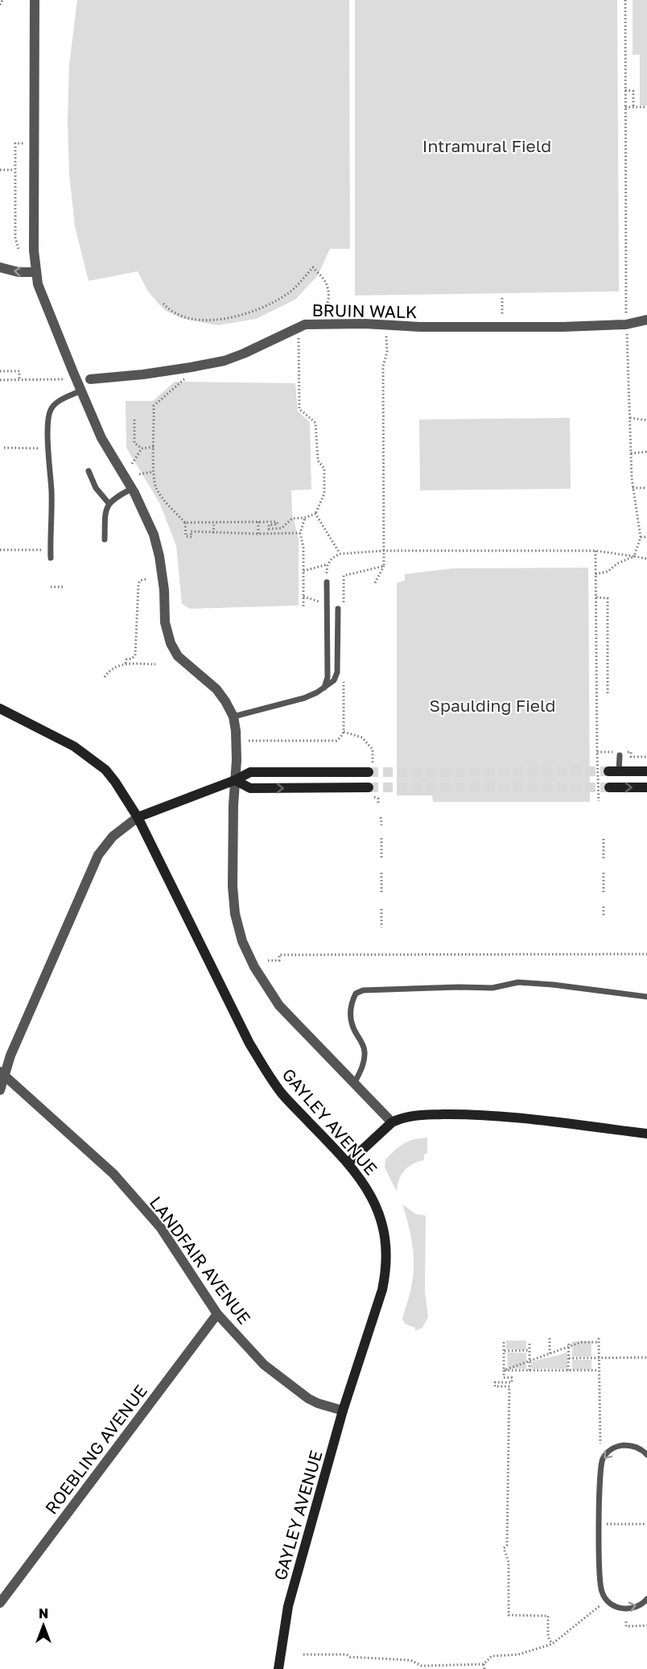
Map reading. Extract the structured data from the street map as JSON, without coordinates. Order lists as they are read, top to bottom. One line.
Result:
{"streets":{"street":["BRUIN WALK","GAYLEY AVENUE","LANDFAIR AVENUE","ROEBLING AVENUE"]},"crossings":[["GAYLEY AVENUE","LANDFAIR AVENUE"],["LANDFAIR AVENUE","ROEBLING AVENUE"]],"parks":["Intramural Field","Spaulding Field"],"north":"top"}
